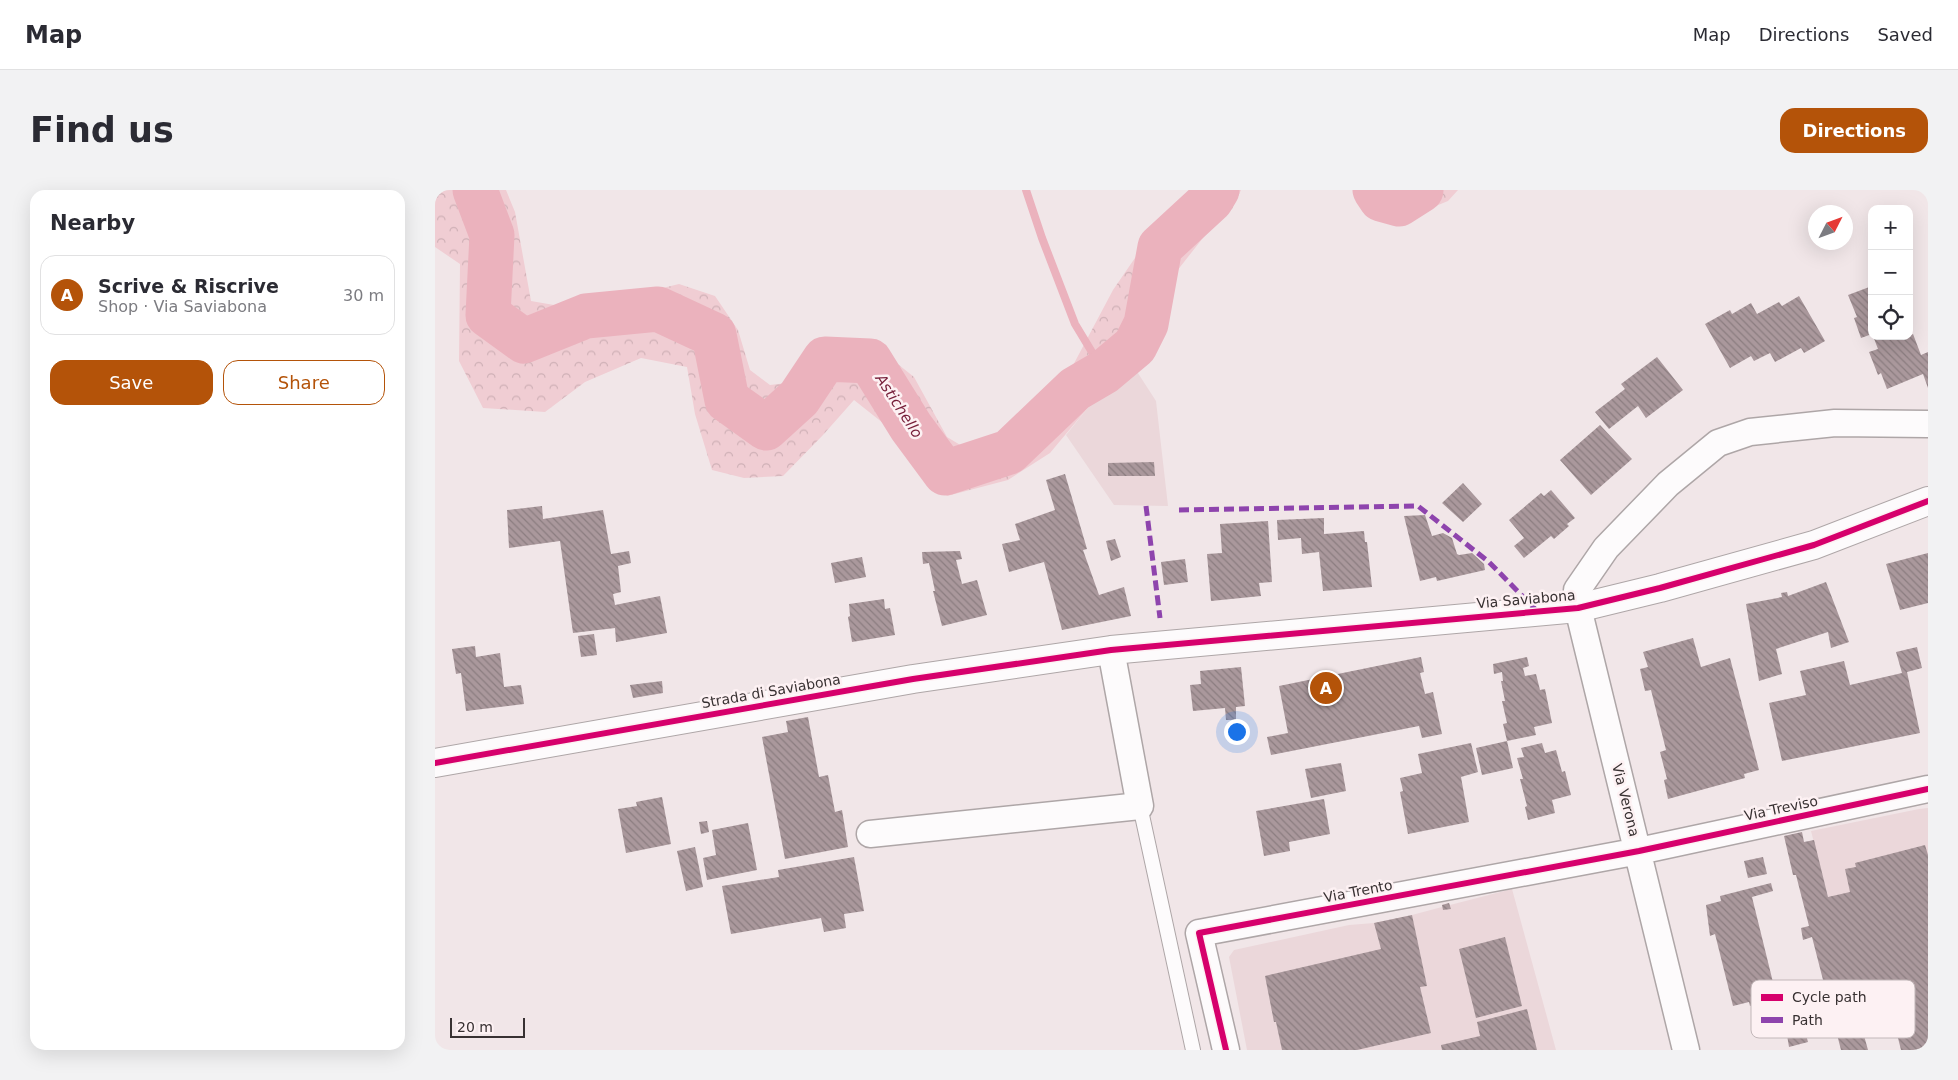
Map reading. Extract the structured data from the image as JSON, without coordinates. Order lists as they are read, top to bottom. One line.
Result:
{"streets":{"street":["Via Saviabona","Strada di Saviabona","Via Verona","Via Treviso","Via Trento"]},"crossings":[["Via Saviabona","Strada di Saviabona"],["Via Saviabona","Via Verona"],["Via Verona","Via Treviso"],["Via Verona","Via Trento"],["Via Treviso","Via Trento"]],"water":["Astichello"],"legend":["Cycle path","Path"],"scale_bar":"20 m","north":"top right","page":{"header":"Map","nav":["Map","Directions","Saved"],"buttons":["Directions",["Save","Share"]],"title":"Find us","heading":"Nearby","map_buttons":["+","−"],"list":[{"mark":"A","name":"Scrive & Riscrive","note":"Shop · Via Saviabona","value":"30 m"}],"pins":"A","scale":"20 m"}}
